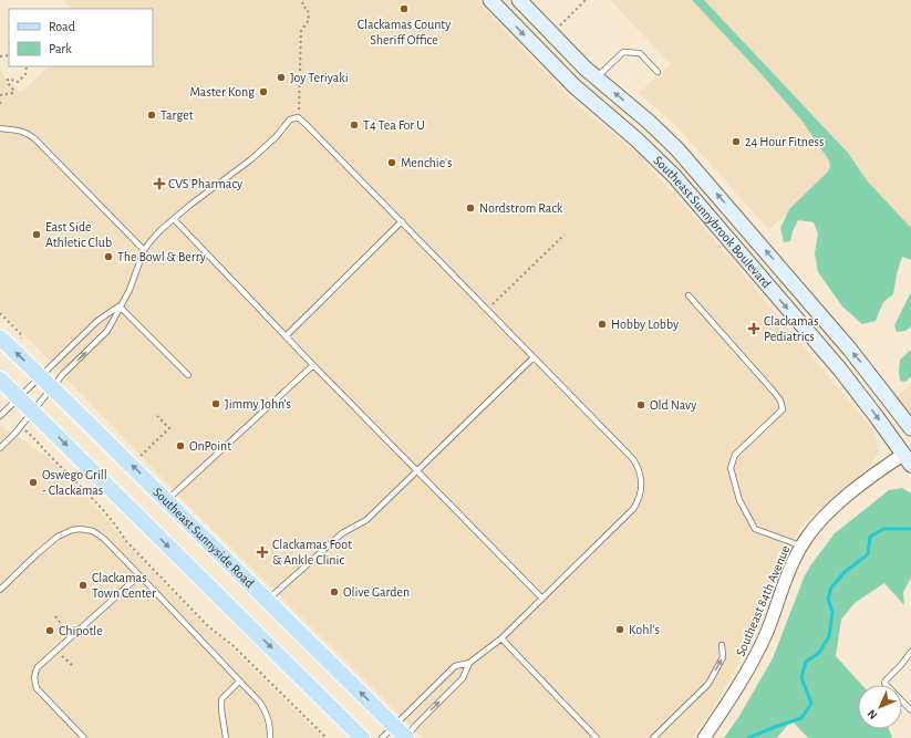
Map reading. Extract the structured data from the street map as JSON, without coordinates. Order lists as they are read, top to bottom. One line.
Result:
{"streets":{"main road":["Southeast Sunnybrook Boulevard","Southeast Sunnyside Road"],"street":["Southeast 84th Avenue"]},"crossings":[["Southeast Sunnybrook Boulevard","Southeast 84th Avenue"]],"places":{"other":["Clackamas County Sheriff Office","Joy Teriyaki","Master Kong","Target","T4 Tea For U","24 Hour Fitness","Menchie's","Nordstrom Rack","East Side Athletic Club","The Bowl & Berry","Hobby Lobby","Jimmy John's","Old Navy","OnPoint","Oswego Grill - Clackamas","Clackamas Town Center","Olive Garden","Kohl's","Chipotle"],"health":["CVS Pharmacy","Clackamas Pediatrics","Clackamas Foot & Ankle Clinic"]},"legend":["Road","Park"],"north":"bottom left"}
